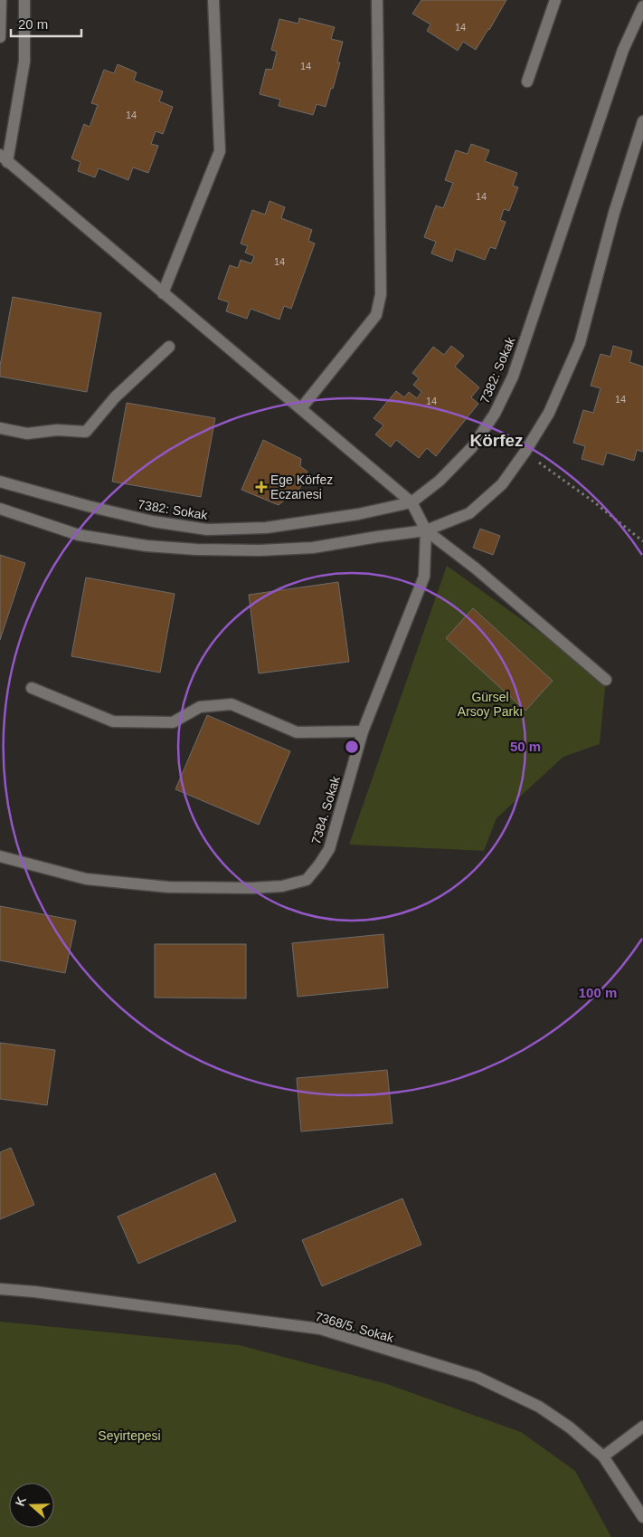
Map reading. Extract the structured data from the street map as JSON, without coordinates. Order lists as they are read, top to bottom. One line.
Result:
{"streets":{"street":["7382: Sokak","7384. Sokak","7368/5. Sokak"]},"crossings":[["7382: Sokak","7384. Sokak"]],"districts":["Körfez"],"parks":["Gürsel Arsoy Parkı","Seyirtepesi"],"places":{"health":["Ege Körfez Eczanesi"]},"house_numbers":["14","14","14","14","14","14","14"],"scale_bar":"20 m","north":"left","rings":["50 m","100 m"]}
